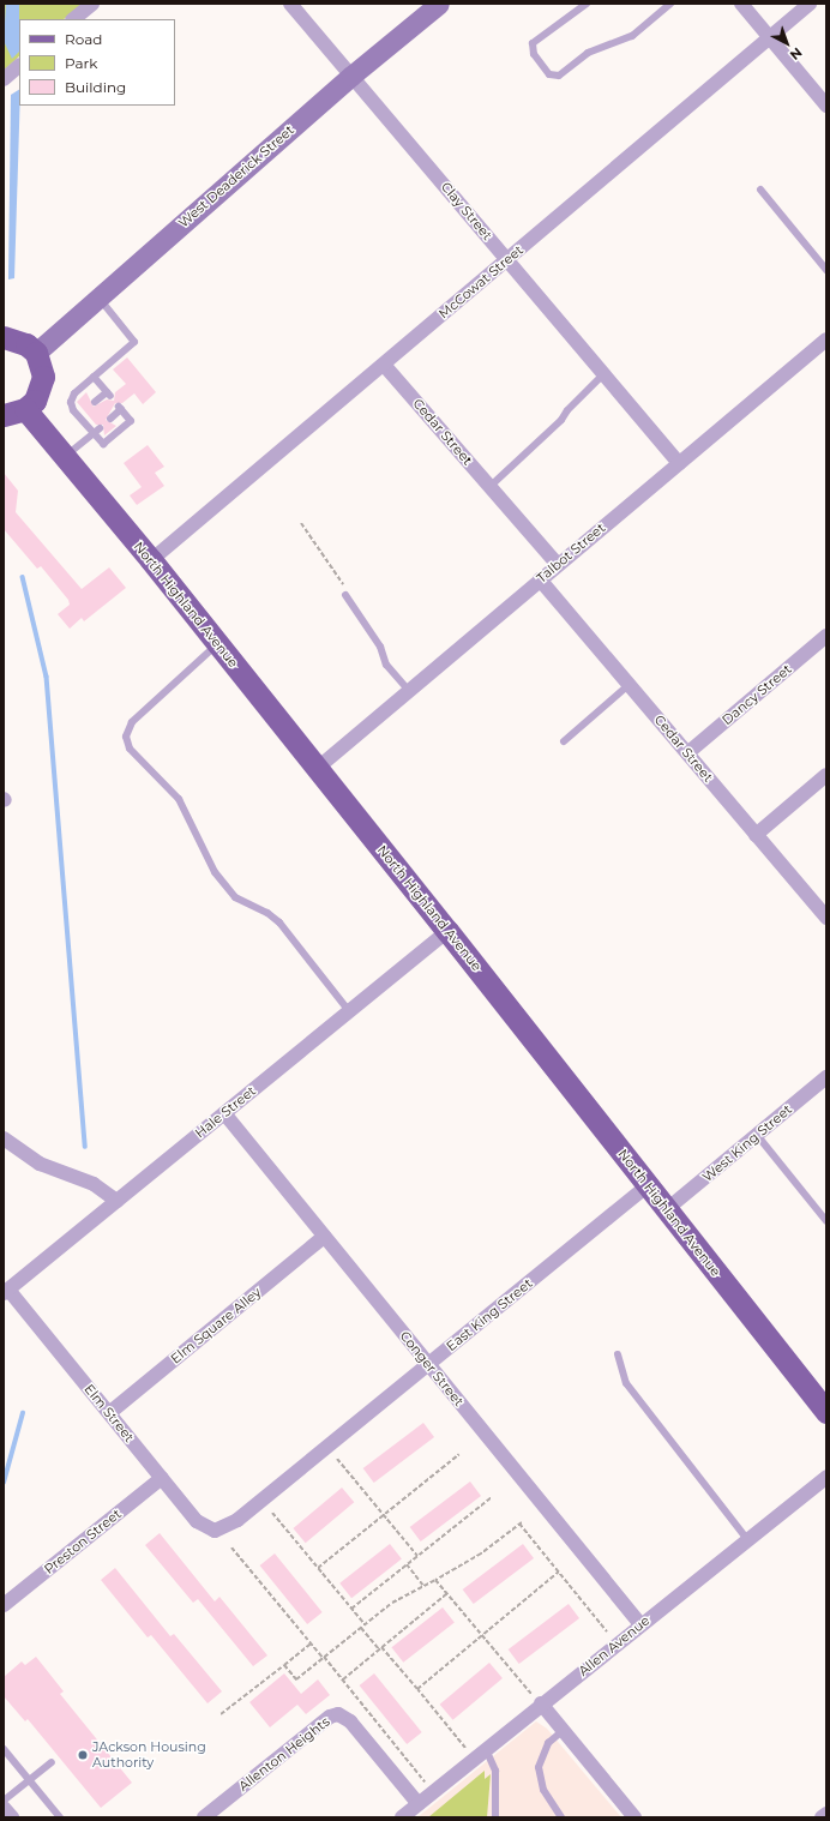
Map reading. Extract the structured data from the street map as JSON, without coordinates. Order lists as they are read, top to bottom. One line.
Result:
{"streets":{"main road":["North Highland Avenue"],"street":["West Deaderick Street","Clay Street","McCowat Street","Cedar Street","Talbot Street","Dancy Street","Hale Street","West King Street","East King Street","Elm Square Alley","Conger Street","Elm Street","Preston Street","Allen Avenue","Allenton Heights"]},"crossings":[["West Deaderick Street","Clay Street"],["Clay Street","McCowat Street"],["Clay Street","Talbot Street"],["McCowat Street","Cedar Street"],["McCowat Street","North Highland Avenue"],["Cedar Street","Talbot Street"],["Cedar Street","Dancy Street"],["Talbot Street","North Highland Avenue"],["North Highland Avenue","Hale Street"],["North Highland Avenue","West King Street"],["North Highland Avenue","East King Street"],["Hale Street","Conger Street"],["Hale Street","Elm Street"],["East King Street","Conger Street"],["East King Street","Elm Street"],["Elm Square Alley","Conger Street"],["Elm Square Alley","Elm Street"],["Conger Street","Allen Avenue"],["Elm Street","Preston Street"],["Allen Avenue","Allenton Heights"]],"places":["JAckson Housing Authority"],"legend":["Road","Park","Building"],"north":"bottom right"}
